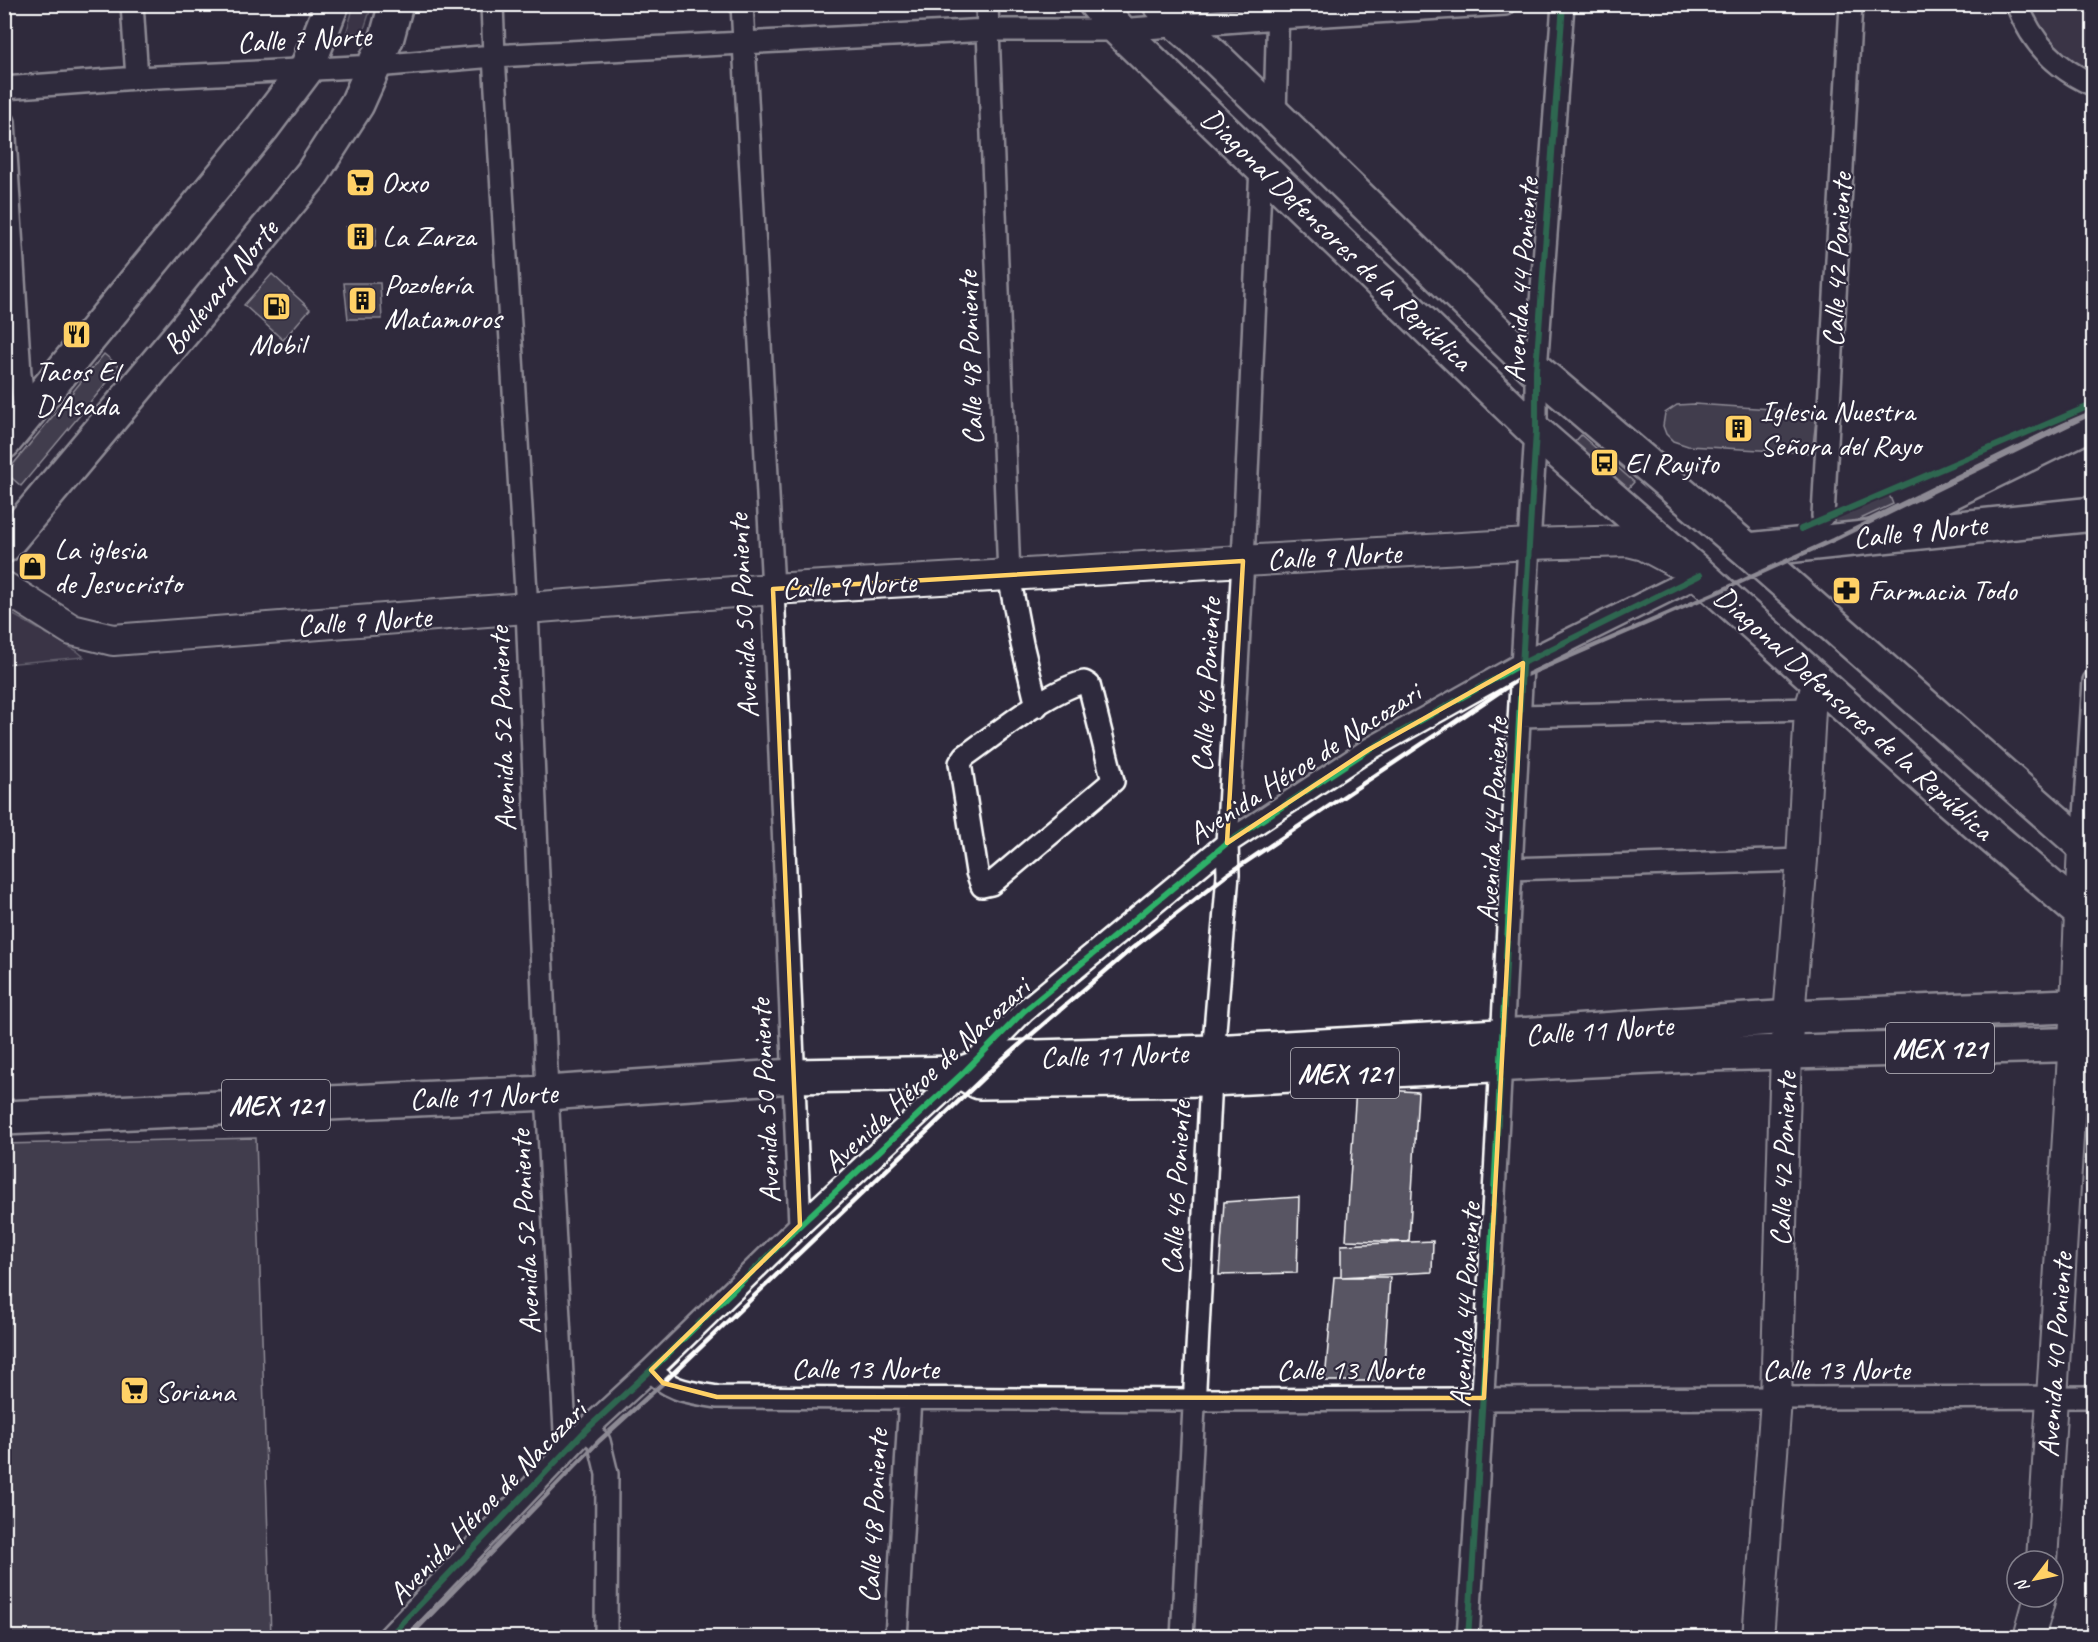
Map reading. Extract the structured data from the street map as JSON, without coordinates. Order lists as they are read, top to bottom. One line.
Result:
{"streets":{"main road":["Diagonal Defensores de la República","Calle 42 Poniente","Boulevard Norte","Calle 9 Norte","Calle 11 Norte","MEX 121","Avenida 40 Poniente"],"street":["Calle 7 Norte","Avenida 44 Poniente","Calle 48 Poniente","Avenida 50 Poniente","Calle 46 Poniente","Avenida 52 Poniente","Avenida Héroe de Nacozari","Calle 13 Norte"]},"crossings":[["Calle 7 Norte","Diagonal Defensores de la República"],["Calle 7 Norte","Boulevard Norte"],["Calle 7 Norte","Calle 48 Poniente"],["Calle 7 Norte","Avenida 50 Poniente"],["Calle 7 Norte","Avenida 52 Poniente"],["Diagonal Defensores de la República","Calle 42 Poniente"],["Diagonal Defensores de la República","Avenida 44 Poniente"],["Diagonal Defensores de la República","Calle 9 Norte"],["Diagonal Defensores de la República","Calle 46 Poniente"],["Diagonal Defensores de la República","Avenida Héroe de Nacozari"],["Diagonal Defensores de la República","Avenida 40 Poniente"],["Calle 42 Poniente","Calle 11 Norte"],["Calle 42 Poniente","Calle 13 Norte"],["Avenida 44 Poniente","Calle 9 Norte"],["Avenida 44 Poniente","Avenida Héroe de Nacozari"],["Avenida 44 Poniente","Calle 11 Norte"],["Avenida 44 Poniente","Calle 13 Norte"],["Calle 48 Poniente","Calle 9 Norte"],["Calle 48 Poniente","Calle 13 Norte"],["Calle 9 Norte","Avenida 50 Poniente"],["Calle 9 Norte","Calle 46 Poniente"],["Calle 9 Norte","Avenida 52 Poniente"],["Calle 9 Norte","Avenida Héroe de Nacozari"],["Avenida 50 Poniente","Avenida Héroe de Nacozari"],["Avenida 50 Poniente","Calle 11 Norte"],["Calle 46 Poniente","Avenida Héroe de Nacozari"],["Calle 46 Poniente","Calle 11 Norte"],["Calle 46 Poniente","Calle 13 Norte"],["Avenida 52 Poniente","Avenida Héroe de Nacozari"],["Avenida 52 Poniente","Calle 11 Norte"],["Avenida Héroe de Nacozari","Calle 11 Norte"],["Avenida Héroe de Nacozari","Calle 13 Norte"],["Calle 11 Norte","Avenida 40 Poniente"],["Avenida 40 Poniente","Calle 13 Norte"]],"places":{"supermarket":["Oxxo","Soriana"],"building":["La Zarza","Pozolería Matamoros","Iglesia Nuestra Señora del Rayo"],"fuel station":["Mobil"],"restaurant":["Tacos El D'Asada"],"bus stop":["El Rayito"],"shop":["La iglesia de Jesucristo"],"pharmacy":["Farmacia Todo"]},"north":"bottom left"}
